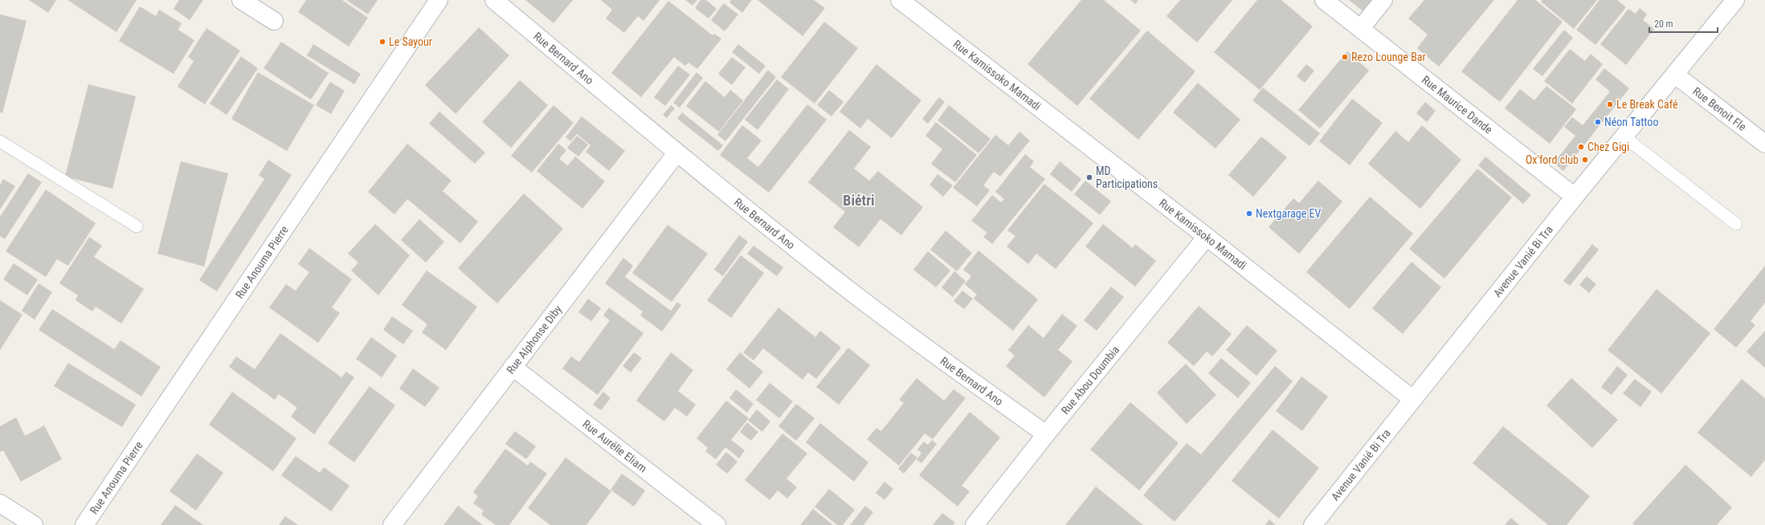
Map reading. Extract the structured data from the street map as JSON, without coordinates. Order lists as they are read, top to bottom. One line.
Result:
{"streets":{"street":["Rue Bernard Ano","Rue Kamissoko Mamadi","Rue Maurice Dande","Rue Benoit Fle","Avenue Vanié Bi Tra","Rue Anouma Pierre","Rue Alphonse Diby","Rue Abou Doumbia","Rue Aurélie Eliam"]},"crossings":[["Rue Bernard Ano","Rue Alphonse Diby"],["Rue Bernard Ano","Rue Abou Doumbia"],["Rue Kamissoko Mamadi","Avenue Vanié Bi Tra"],["Rue Kamissoko Mamadi","Rue Abou Doumbia"],["Rue Maurice Dande","Avenue Vanié Bi Tra"],["Rue Benoit Fle","Avenue Vanié Bi Tra"],["Rue Alphonse Diby","Rue Aurélie Eliam"]],"districts":["Biétri"],"places":["Le Sayour","Rezo Lounge Bar","Le Break Café","Néon Tattoo","Chez Gigi","Ox'ford club","MD Participations","Nextgarage EV"],"scale_bar":"20 m"}
